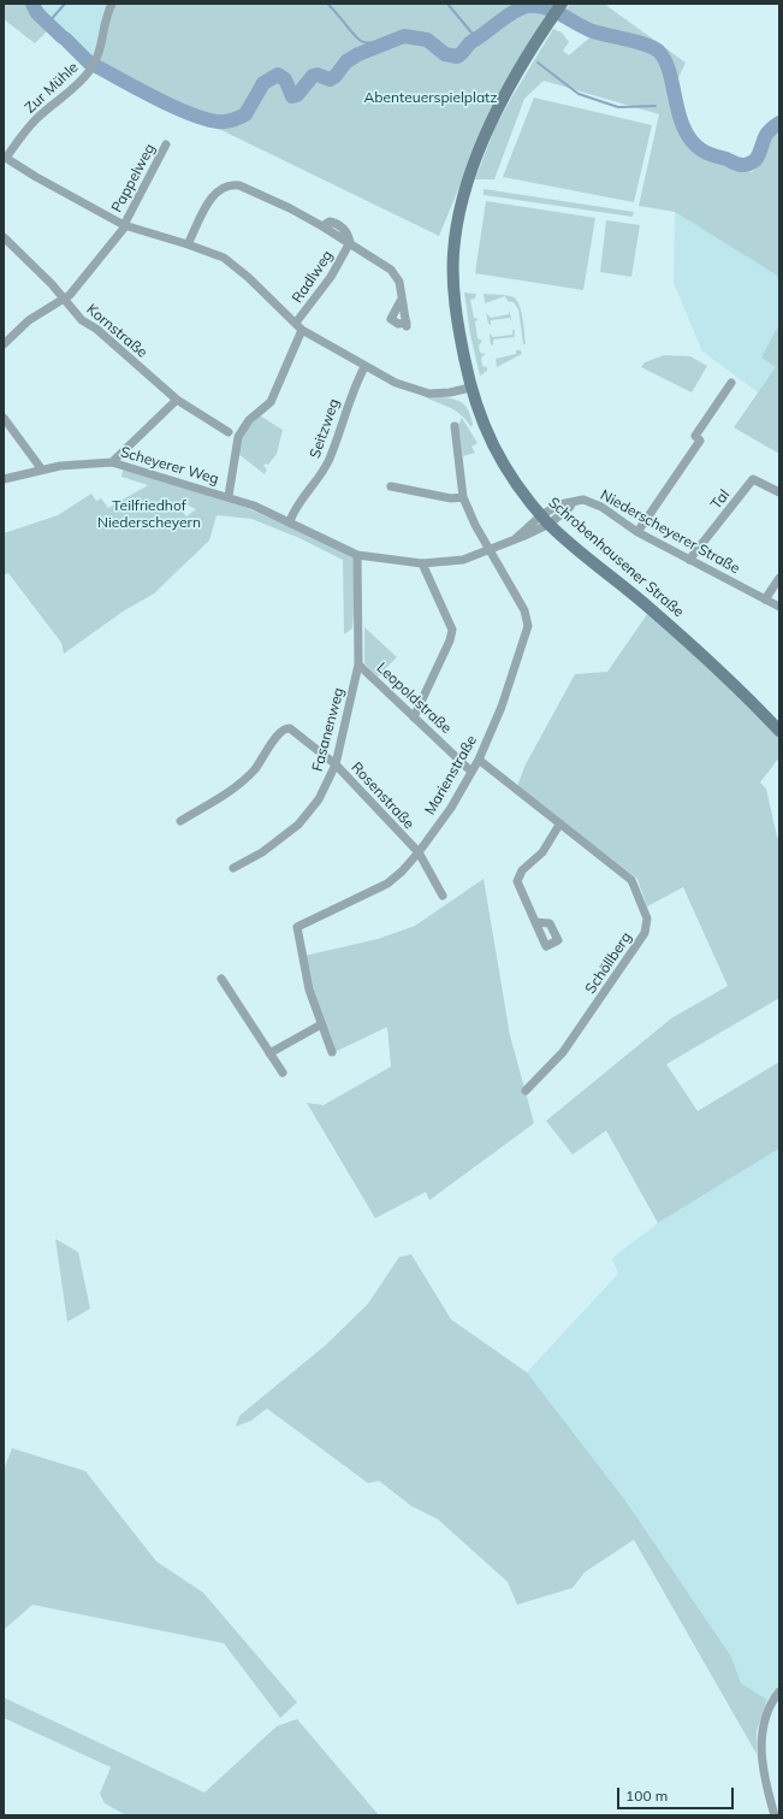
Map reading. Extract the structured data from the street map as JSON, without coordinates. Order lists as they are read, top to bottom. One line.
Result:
{"streets":{"main road":["Schrobenhausener Straße"],"street":["Zur Mühle","Pappelweg","Radlweg","Kornstraße","Seitzweg","Scheyerer Weg","Tal","Niederscheyerer Straße","Leopoldstraße","Fasanenweg","Marienstraße","Rosenstraße","Schöllberg"]},"crossings":[["Pappelweg","Kornstraße"],["Seitzweg","Niederscheyerer Straße"],["Scheyerer Weg","Niederscheyerer Straße"],["Tal","Niederscheyerer Straße"],["Niederscheyerer Straße","Schrobenhausener Straße"],["Niederscheyerer Straße","Fasanenweg"],["Niederscheyerer Straße","Marienstraße"],["Leopoldstraße","Fasanenweg"],["Leopoldstraße","Marienstraße"],["Fasanenweg","Rosenstraße"],["Marienstraße","Rosenstraße"],["Marienstraße","Schöllberg"]],"parks":["Abenteuerspielplatz","Teilfriedhof Niederscheyern"],"scale_bar":"100 m"}
